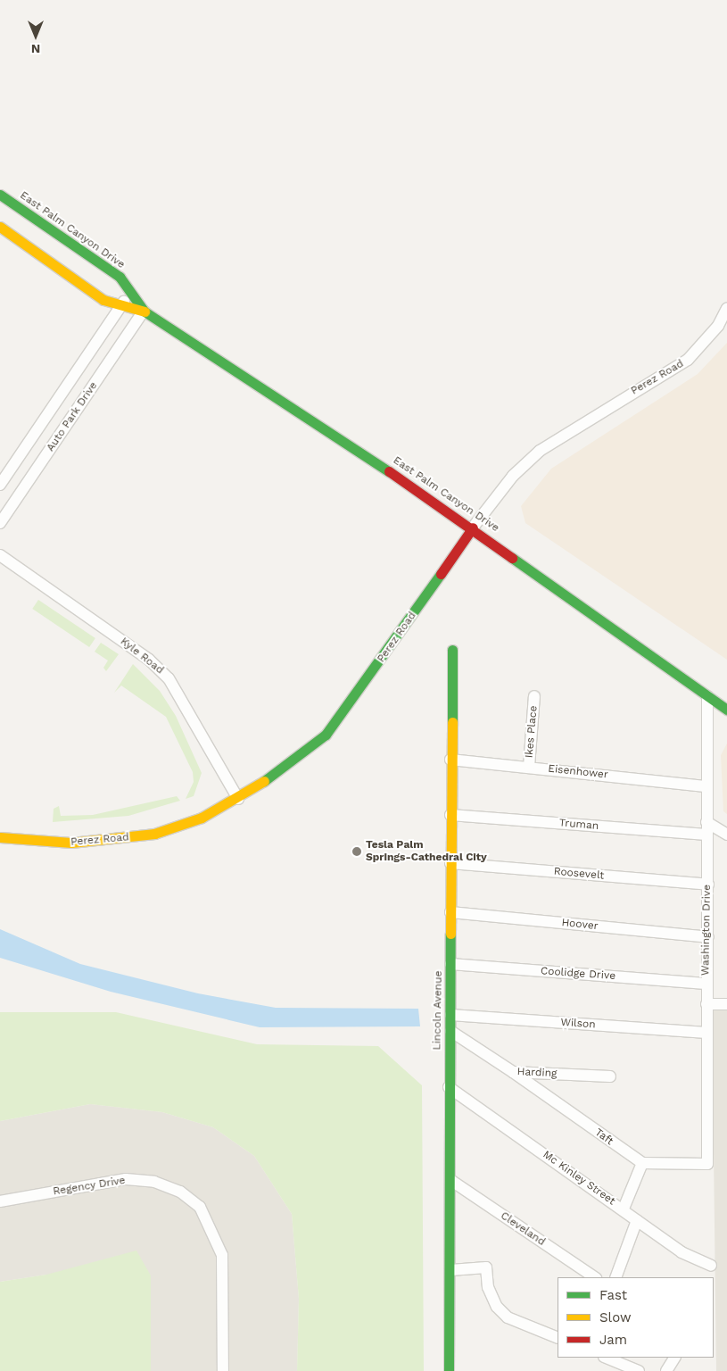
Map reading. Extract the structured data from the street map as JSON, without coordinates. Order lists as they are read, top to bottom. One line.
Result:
{"streets":{"main road":["East Palm Canyon Drive","Perez Road","Lincoln Avenue"],"street":["Auto Park Drive","Kyle Road","Ikes Place","Eisenhower","Truman","Roosevelt","Hoover","Washington Drive","Coolidge Drive","Wilson","Harding","Taft","Mc Kinley Street","Regency Drive","Cleveland"]},"crossings":[["East Palm Canyon Drive","Perez Road"],["East Palm Canyon Drive","Auto Park Drive"],["East Palm Canyon Drive","Washington Drive"],["Perez Road","Kyle Road"],["Ikes Place","Eisenhower"],["Eisenhower","Washington Drive"],["Eisenhower","Lincoln Avenue"],["Truman","Washington Drive"],["Truman","Lincoln Avenue"],["Roosevelt","Washington Drive"],["Roosevelt","Lincoln Avenue"],["Hoover","Washington Drive"],["Hoover","Lincoln Avenue"],["Washington Drive","Coolidge Drive"],["Washington Drive","Wilson"],["Washington Drive","Taft"],["Coolidge Drive","Lincoln Avenue"],["Lincoln Avenue","Wilson"],["Lincoln Avenue","Harding"],["Lincoln Avenue","Mc Kinley Street"],["Lincoln Avenue","Cleveland"],["Harding","Taft"]],"places":["Tesla Palm Springs-Cathedral City"],"legend":["Fast","Slow","Jam"],"north":"bottom"}
